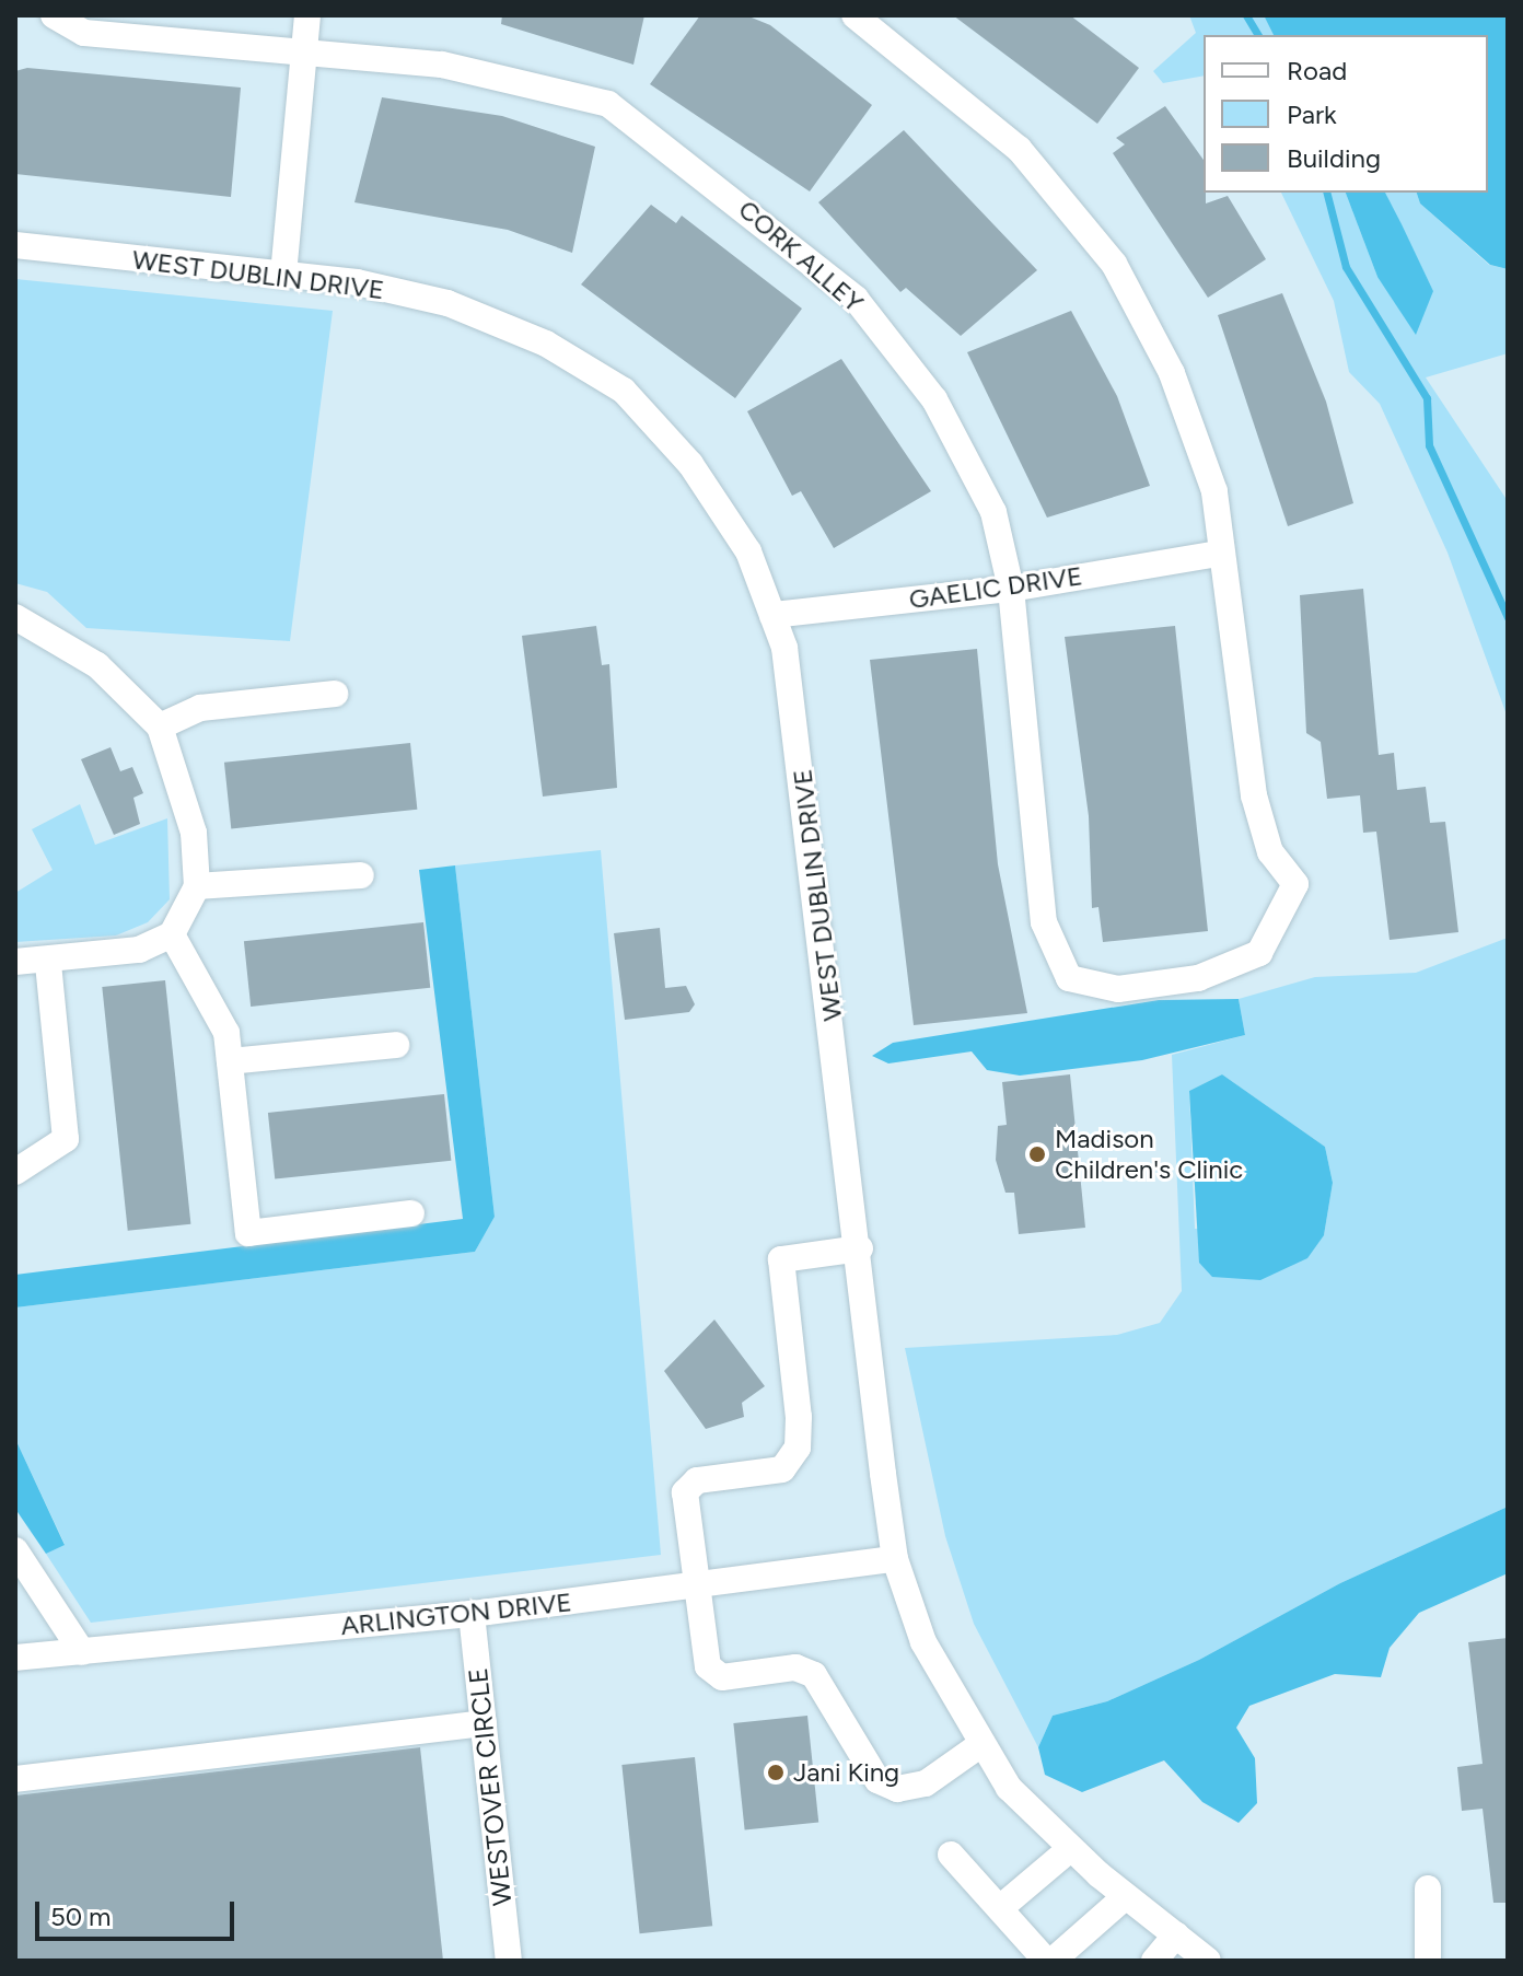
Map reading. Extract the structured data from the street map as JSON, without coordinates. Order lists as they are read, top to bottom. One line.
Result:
{"streets":{"street":["CORK ALLEY","WEST DUBLIN DRIVE","GAELIC DRIVE","ARLINGTON DRIVE","WESTOVER CIRCLE"]},"crossings":[["CORK ALLEY","GAELIC DRIVE"],["WEST DUBLIN DRIVE","GAELIC DRIVE"],["WEST DUBLIN DRIVE","ARLINGTON DRIVE"],["ARLINGTON DRIVE","WESTOVER CIRCLE"]],"places":["Madison Children's Clinic","Jani King"],"legend":["Road","Park","Building"],"scale_bar":"50 m"}
